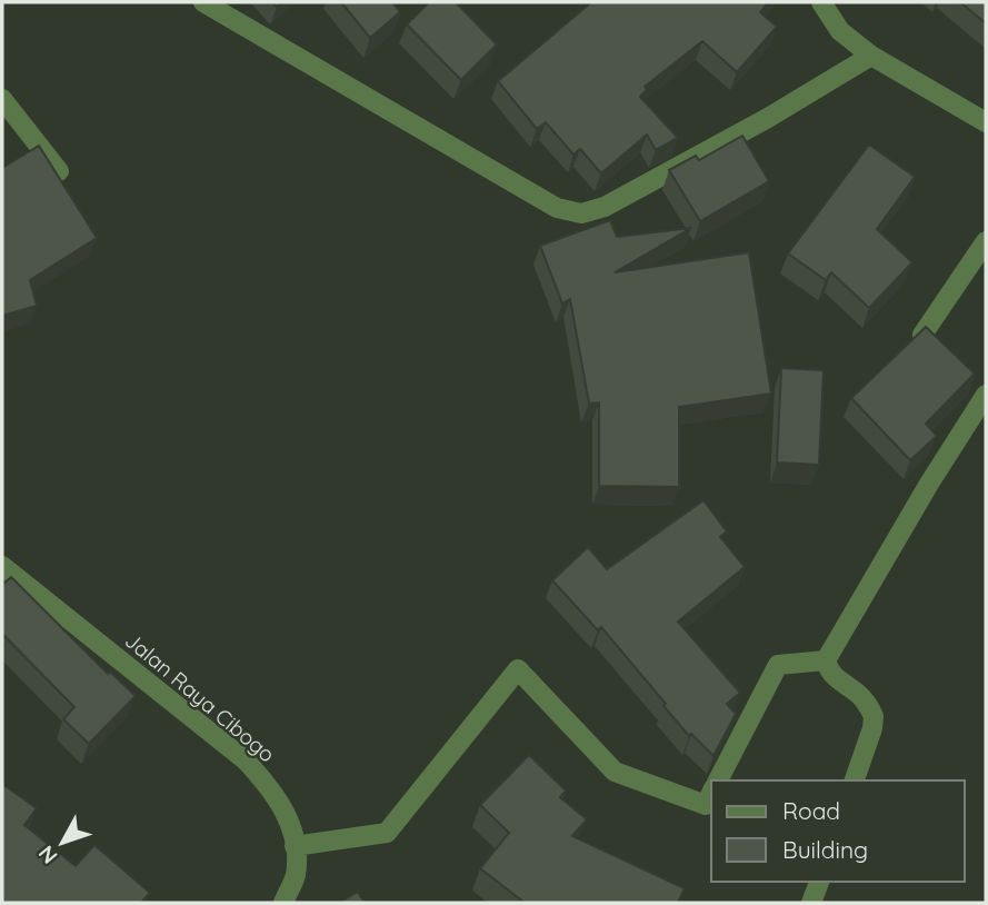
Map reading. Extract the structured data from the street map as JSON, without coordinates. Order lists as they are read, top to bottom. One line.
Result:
{"streets":{"street":["Jalan Raya Cibogo"]},"legend":["Road","Building"],"north":"bottom left"}
